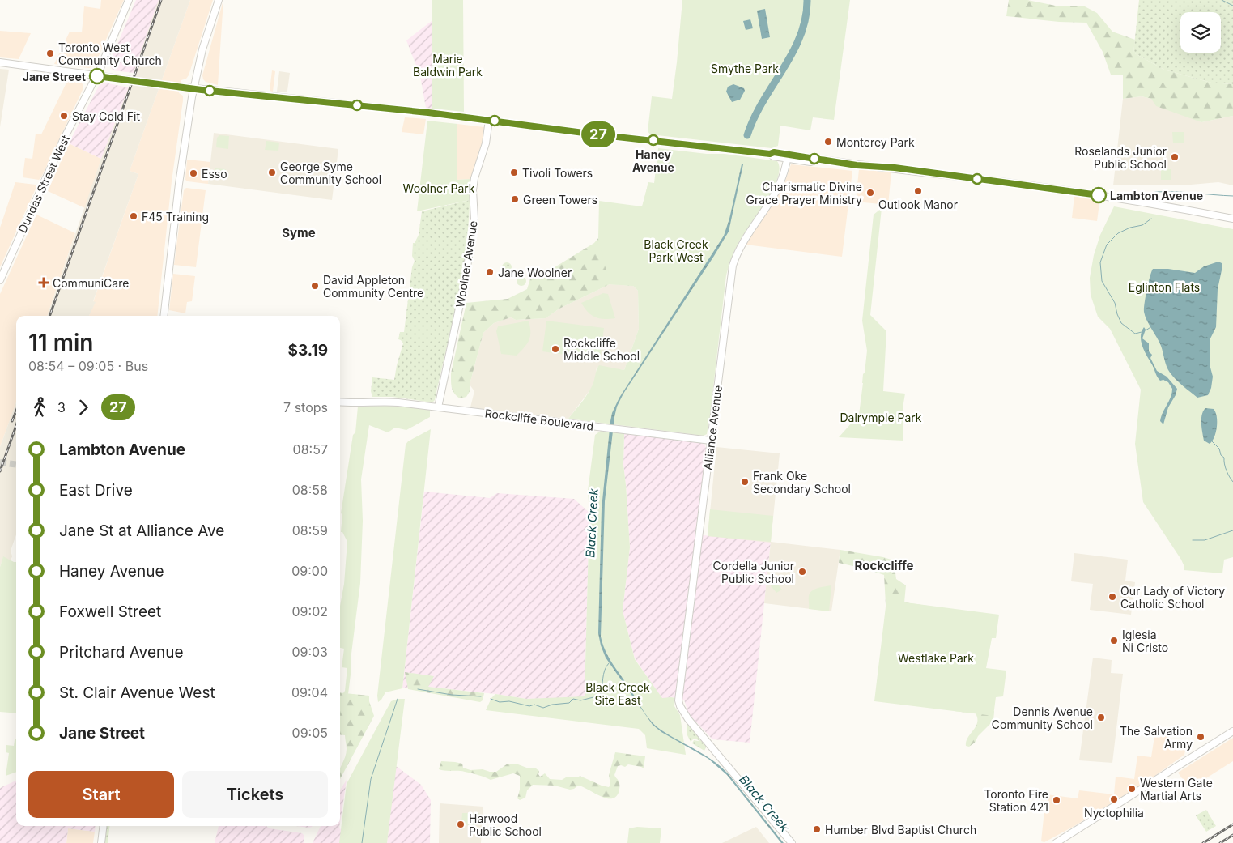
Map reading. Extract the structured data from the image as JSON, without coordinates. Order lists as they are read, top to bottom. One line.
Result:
{"streets":{"main road":["Dundas Street West","Woolner Avenue","Rockcliffe Boulevard","Alliance Avenue"]},"crossings":[["Woolner Avenue","Rockcliffe Boulevard"],["Rockcliffe Boulevard","Alliance Avenue"]],"districts":["Syme","Rockcliffe"],"water":["Black Creek"],"parks":["Marie Baldwin Park","Smythe Park","Woolner Park","Black Creek Park West","Eglinton Flats","Dalrymple Park","Westlake Park","Black Creek Site East"],"places":{"other":["Toronto West Community Church","Jane Street","Stay Gold Fit","Haney Avenue","Monterey Park","Roselands Junior Public School","George Syme Community School","Tivoli Towers","Esso","Outlook Manor","Charismatic Divine Grace Prayer Ministry","Lambton Avenue","Green Towers","F45 Training","Jane Woolner","David Appleton Community Centre","Rockcliffe Middle School","Frank Oke Secondary School","Cordella Junior Public School","Our Lady of Victory Catholic School","Iglesia Ni Cristo","Dennis Avenue Community School","The Salvation Army","Western Gate Martial Arts","Nyctophilia","Toronto Fire Station 421","Harwood Public School","Humber Blvd Baptist Church"],"health":["CommuniCare"]},"lines":["bus line 27"],"page":{"on_map":"27","heading":["11 min","08:54 – 09:05 · Bus","$3.19"],"legs":["3","27","7 stops"],"list":[{"name":"Lambton Avenue","value":"08:57"},{"name":"East Drive","value":"08:58"},{"name":"Jane St at Alliance Ave","value":"08:59"},{"name":"Haney Avenue","value":"09:00"},{"name":"Foxwell Street","value":"09:02"},{"name":"Pritchard Avenue","value":"09:03"},{"name":"St. Clair Avenue West","value":"09:04"},{"name":"Jane Street","value":"09:05"}],"buttons":["Start","Tickets"]}}
